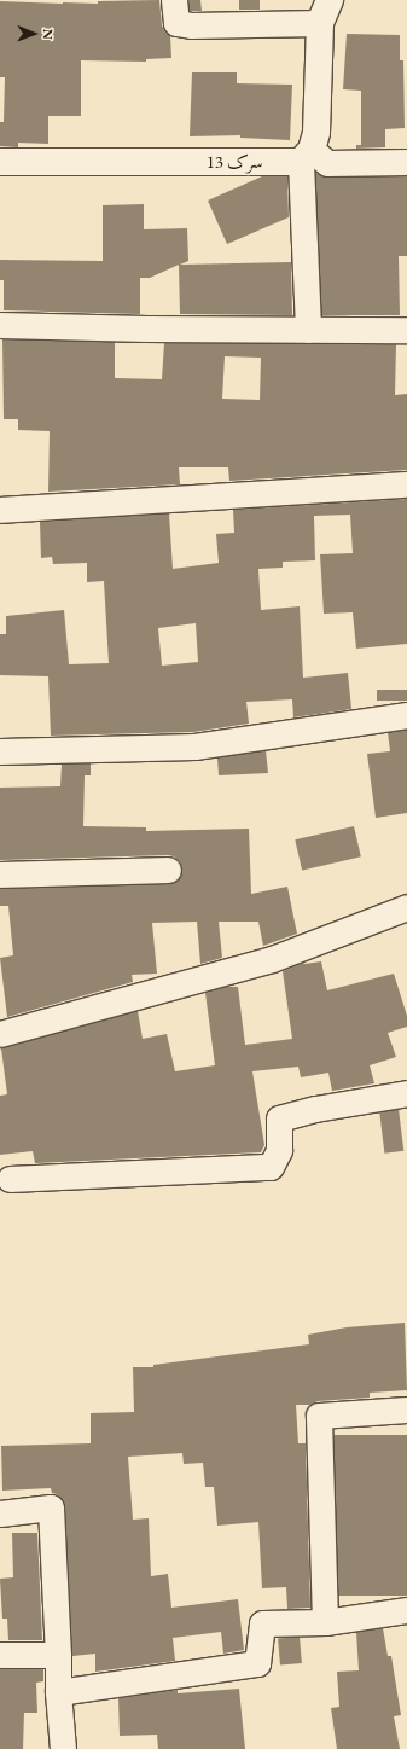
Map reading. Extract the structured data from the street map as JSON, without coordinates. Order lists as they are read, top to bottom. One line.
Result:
{"streets":{"street":["سرک 13"]},"north":"right"}
